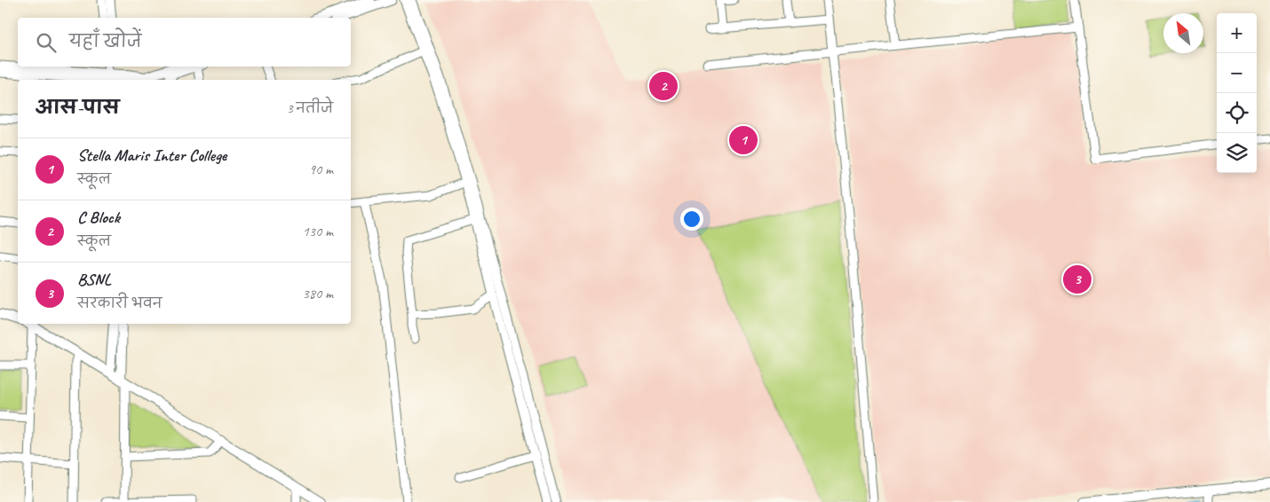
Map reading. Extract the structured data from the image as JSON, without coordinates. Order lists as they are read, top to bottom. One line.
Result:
{"north":"top left","page":{"map_buttons":["+","−"],"search":"यहाँ खोजें","pins":["2","1","3"],"heading":["आस-पास","3 नतीजे"],"list":[{"mark":"1","name":"Stella Maris Inter College","note":"स्कूल","value":"90 m"},{"mark":"2","name":"C Block","note":"स्कूल","value":"130 m"},{"mark":"3","name":"BSNL","note":"सरकारी भवन","value":"380 m"}]}}
